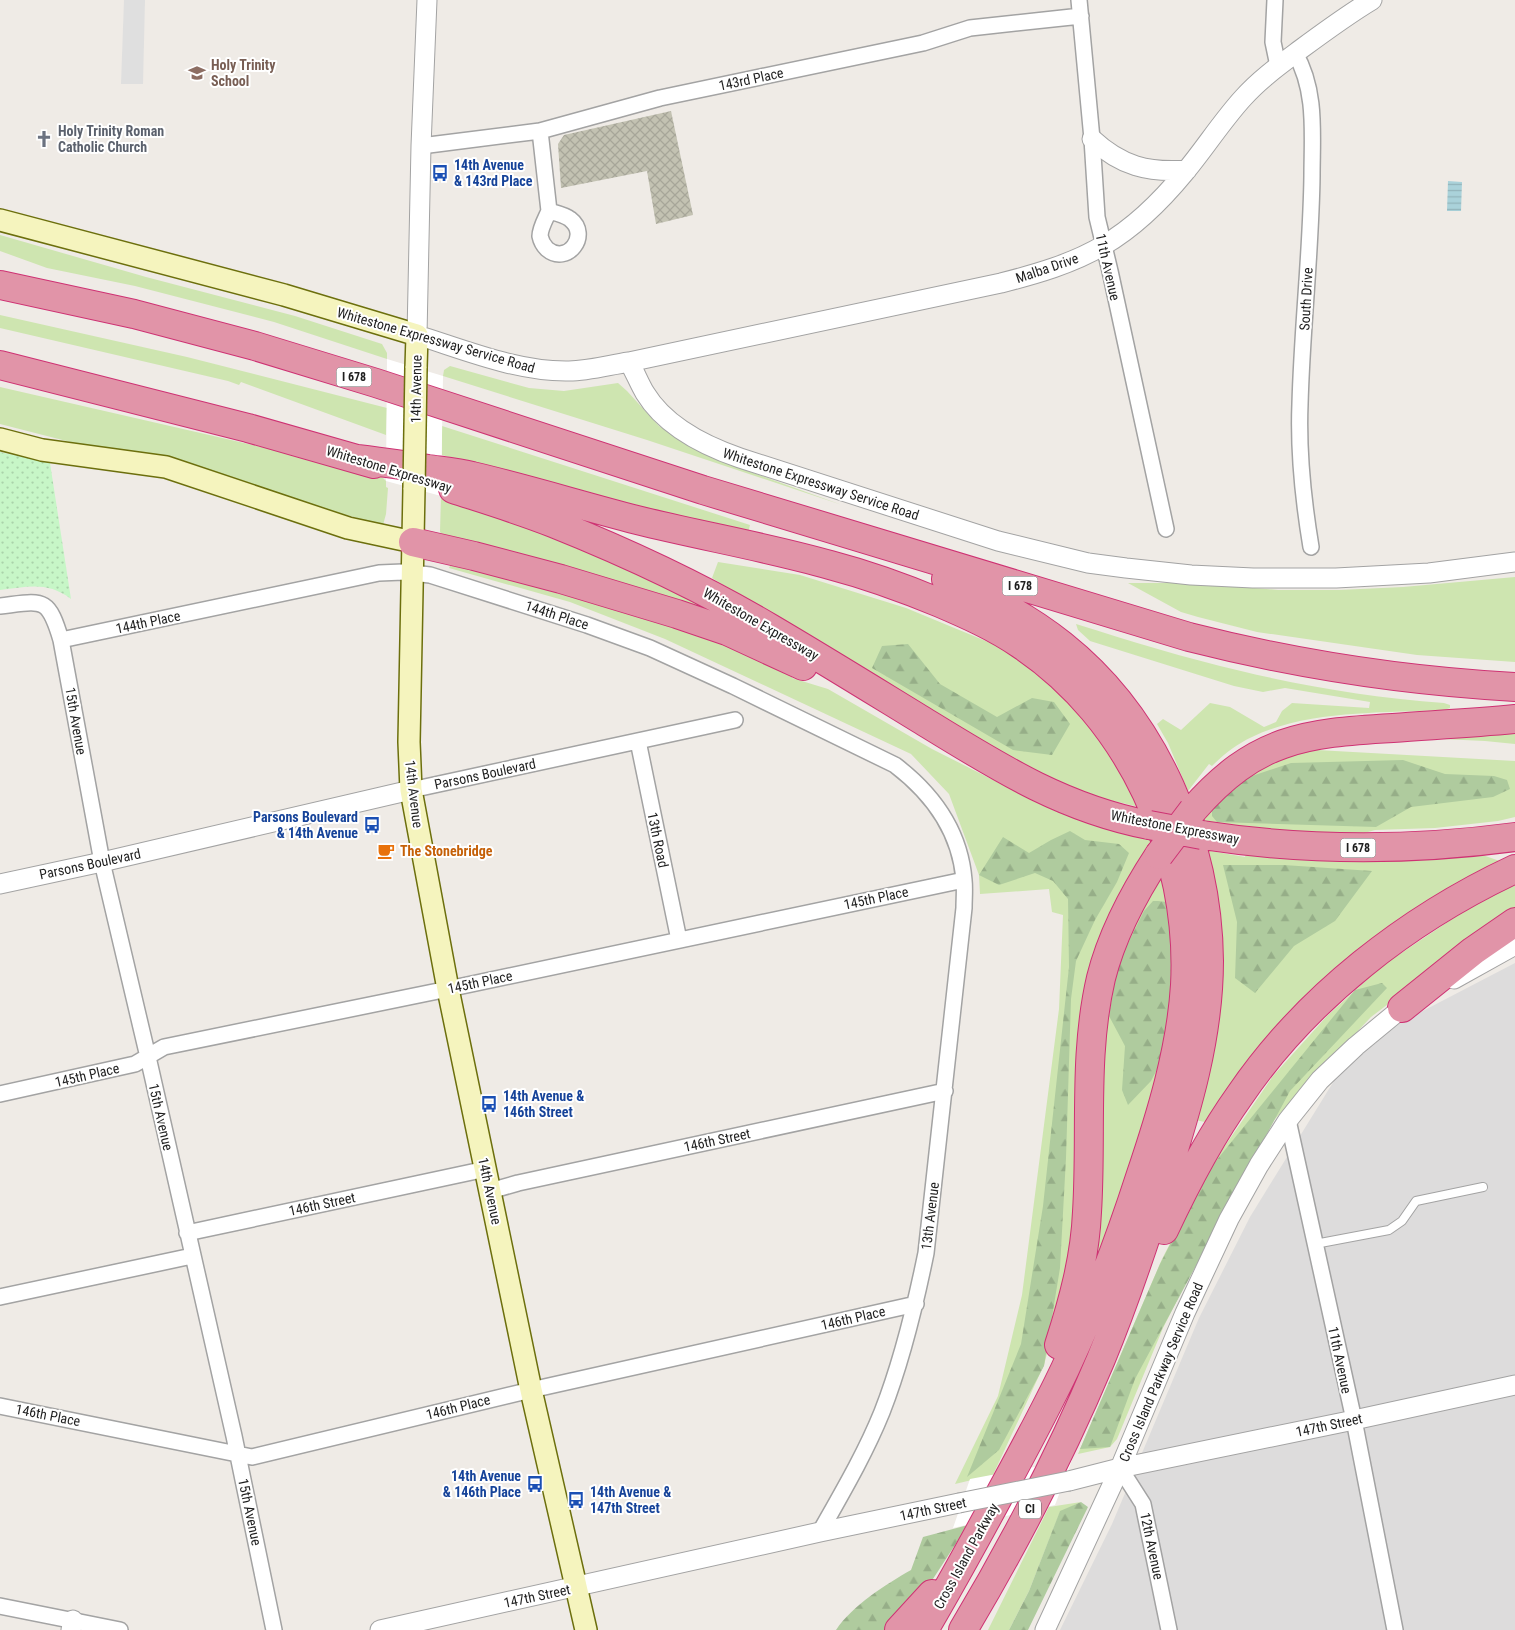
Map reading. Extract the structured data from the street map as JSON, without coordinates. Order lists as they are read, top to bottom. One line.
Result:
{"streets":{"highway":["I 678","Whitestone Expressway","CI","Cross Island Parkway"],"main road":["Whitestone Expressway Service Road","14th Avenue"],"street":["143rd Place","11th Avenue","Malba Drive","South Drive","144th Place","15th Avenue","Parsons Boulevard","13th Road","145th Place","146th Street","13th Avenue","146th Place","Cross Island Parkway Service Road","147th Street","12th Avenue"]},"crossings":[["143rd Place","11th Avenue"],["143rd Place","14th Avenue"],["11th Avenue","Malba Drive"],["11th Avenue","Cross Island Parkway Service Road"],["11th Avenue","147th Street"],["Malba Drive","South Drive"],["Malba Drive","Whitestone Expressway Service Road"],["Whitestone Expressway Service Road","14th Avenue"],["14th Avenue","144th Place"],["14th Avenue","Parsons Boulevard"],["14th Avenue","145th Place"],["14th Avenue","146th Street"],["14th Avenue","146th Place"],["14th Avenue","147th Street"],["144th Place","15th Avenue"],["144th Place","145th Place"],["144th Place","13th Avenue"],["15th Avenue","Parsons Boulevard"],["15th Avenue","145th Place"],["15th Avenue","146th Street"],["15th Avenue","146th Place"],["Parsons Boulevard","13th Road"],["13th Road","145th Place"],["145th Place","13th Avenue"],["146th Street","13th Avenue"],["13th Avenue","146th Place"],["13th Avenue","147th Street"],["Cross Island Parkway Service Road","147th Street"],["Cross Island Parkway Service Road","12th Avenue"],["147th Street","12th Avenue"]],"places":{"school or university":["Holy Trinity School"],"church":["Holy Trinity Roman Catholic Church"],"bus stop":["14th Avenue & 143rd Place","Parsons Boulevard & 14th Avenue","14th Avenue & 146th Street","14th Avenue & 146th Place","14th Avenue & 147th Street"],"cafe":["The Stonebridge"]}}
